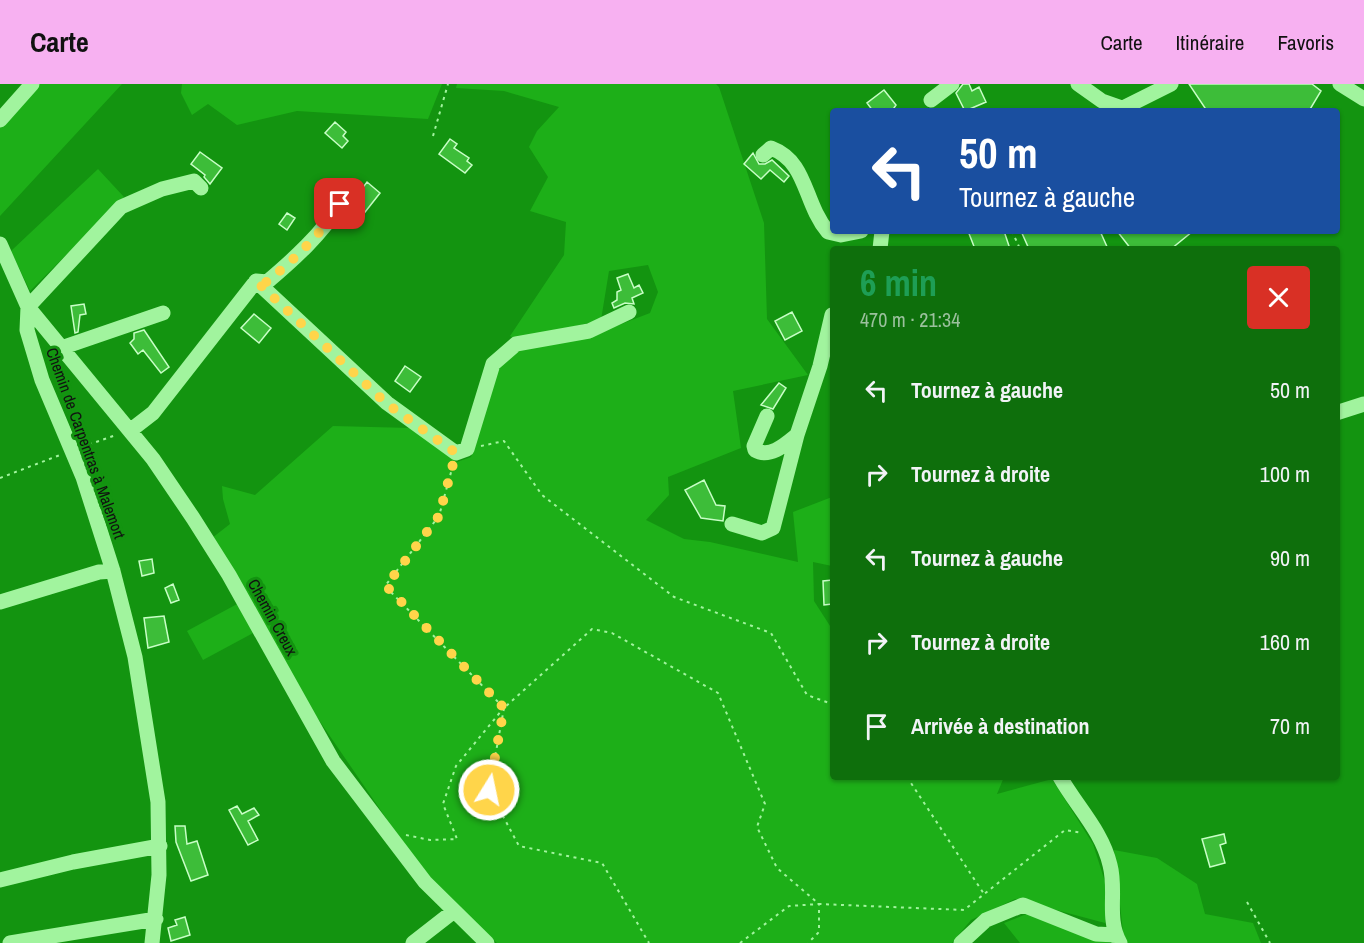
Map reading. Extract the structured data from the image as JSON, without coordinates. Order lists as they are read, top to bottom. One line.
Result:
{"streets":{"street":["Chemin de Carpentras à Malemort","Chemin Creux"]},"crossings":[["Chemin de Carpentras à Malemort","Chemin Creux"]],"page":{"header":"Carte","nav":["Carte","Itinéraire","Favoris"],"turn":["50 m","Tournez à gauche"],"heading":["6 min","470 m · 21:34"],"list":[{"name":"Tournez à gauche","value":"50 m"},{"name":"Tournez à droite","value":"100 m"},{"name":"Tournez à gauche","value":"90 m"},{"name":"Tournez à droite","value":"160 m"},{"name":"Arrivée à destination","value":"70 m"}]}}
